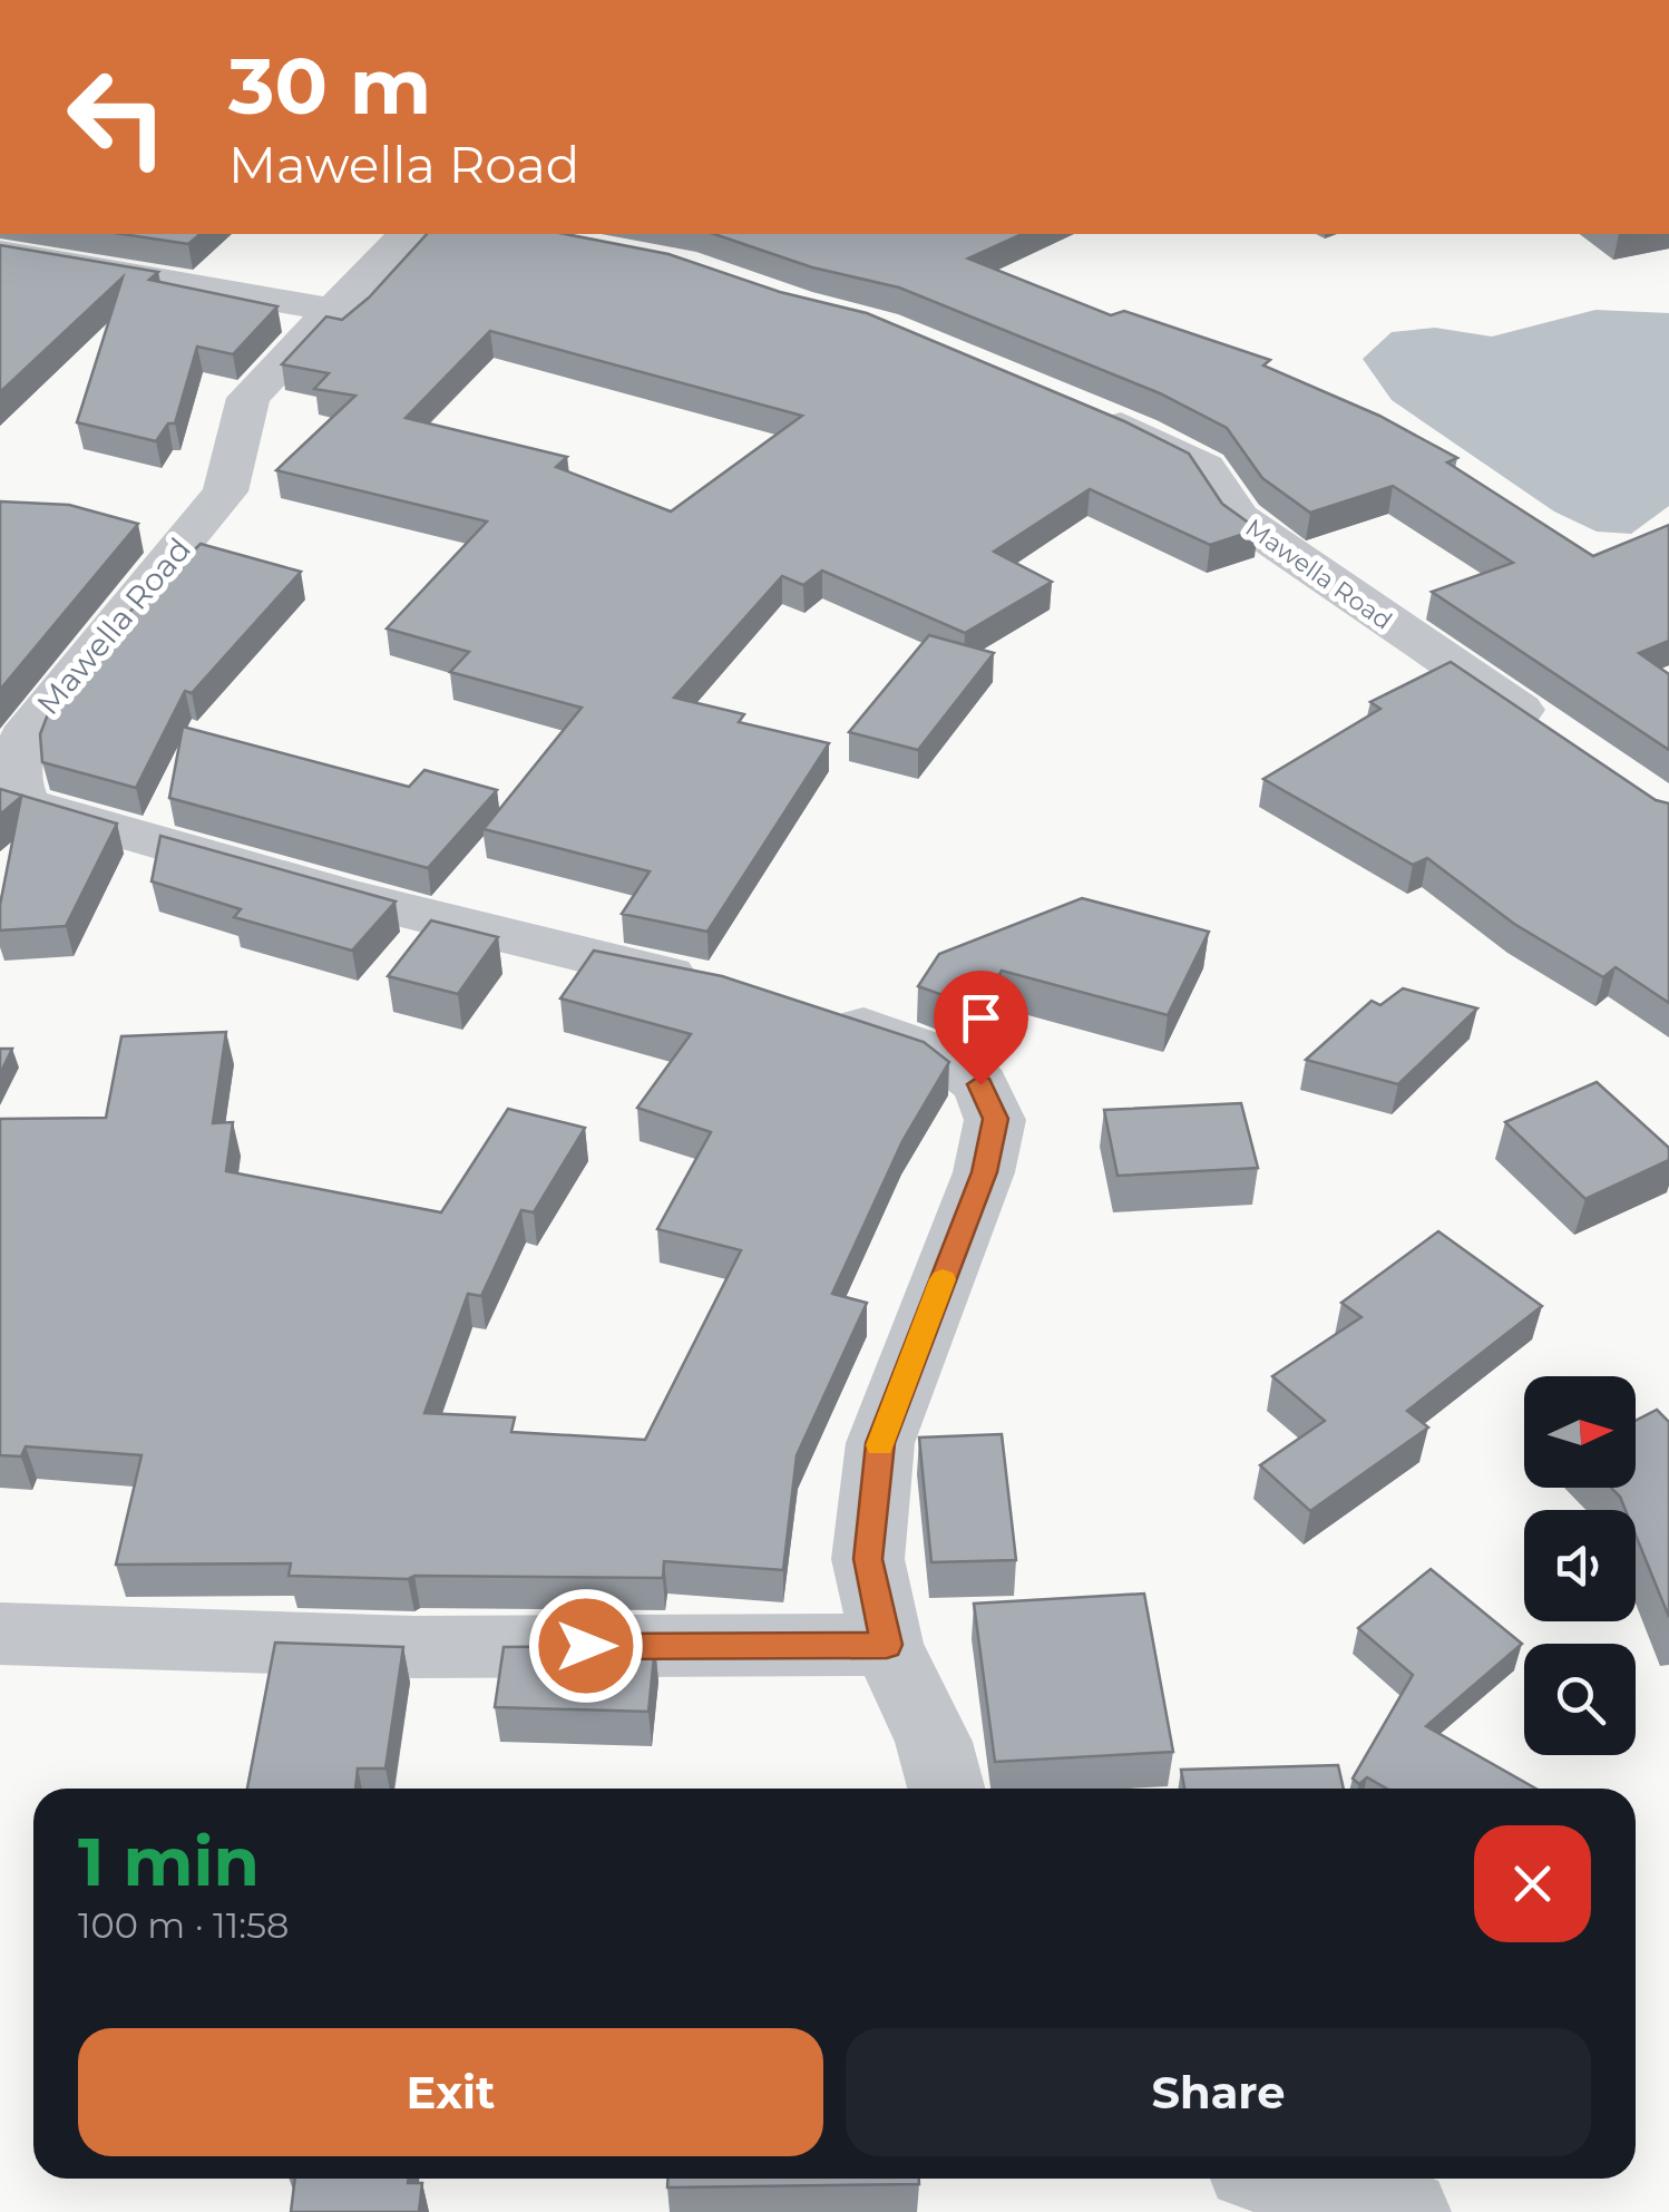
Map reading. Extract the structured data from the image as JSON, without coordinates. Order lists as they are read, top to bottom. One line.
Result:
{"streets":{"street":["Mawella Road"]},"north":"right","page":{"turn":["30 m","Mawella Road"],"heading":["1 min","100 m · 11:58"],"buttons":["Exit","Share"]}}
